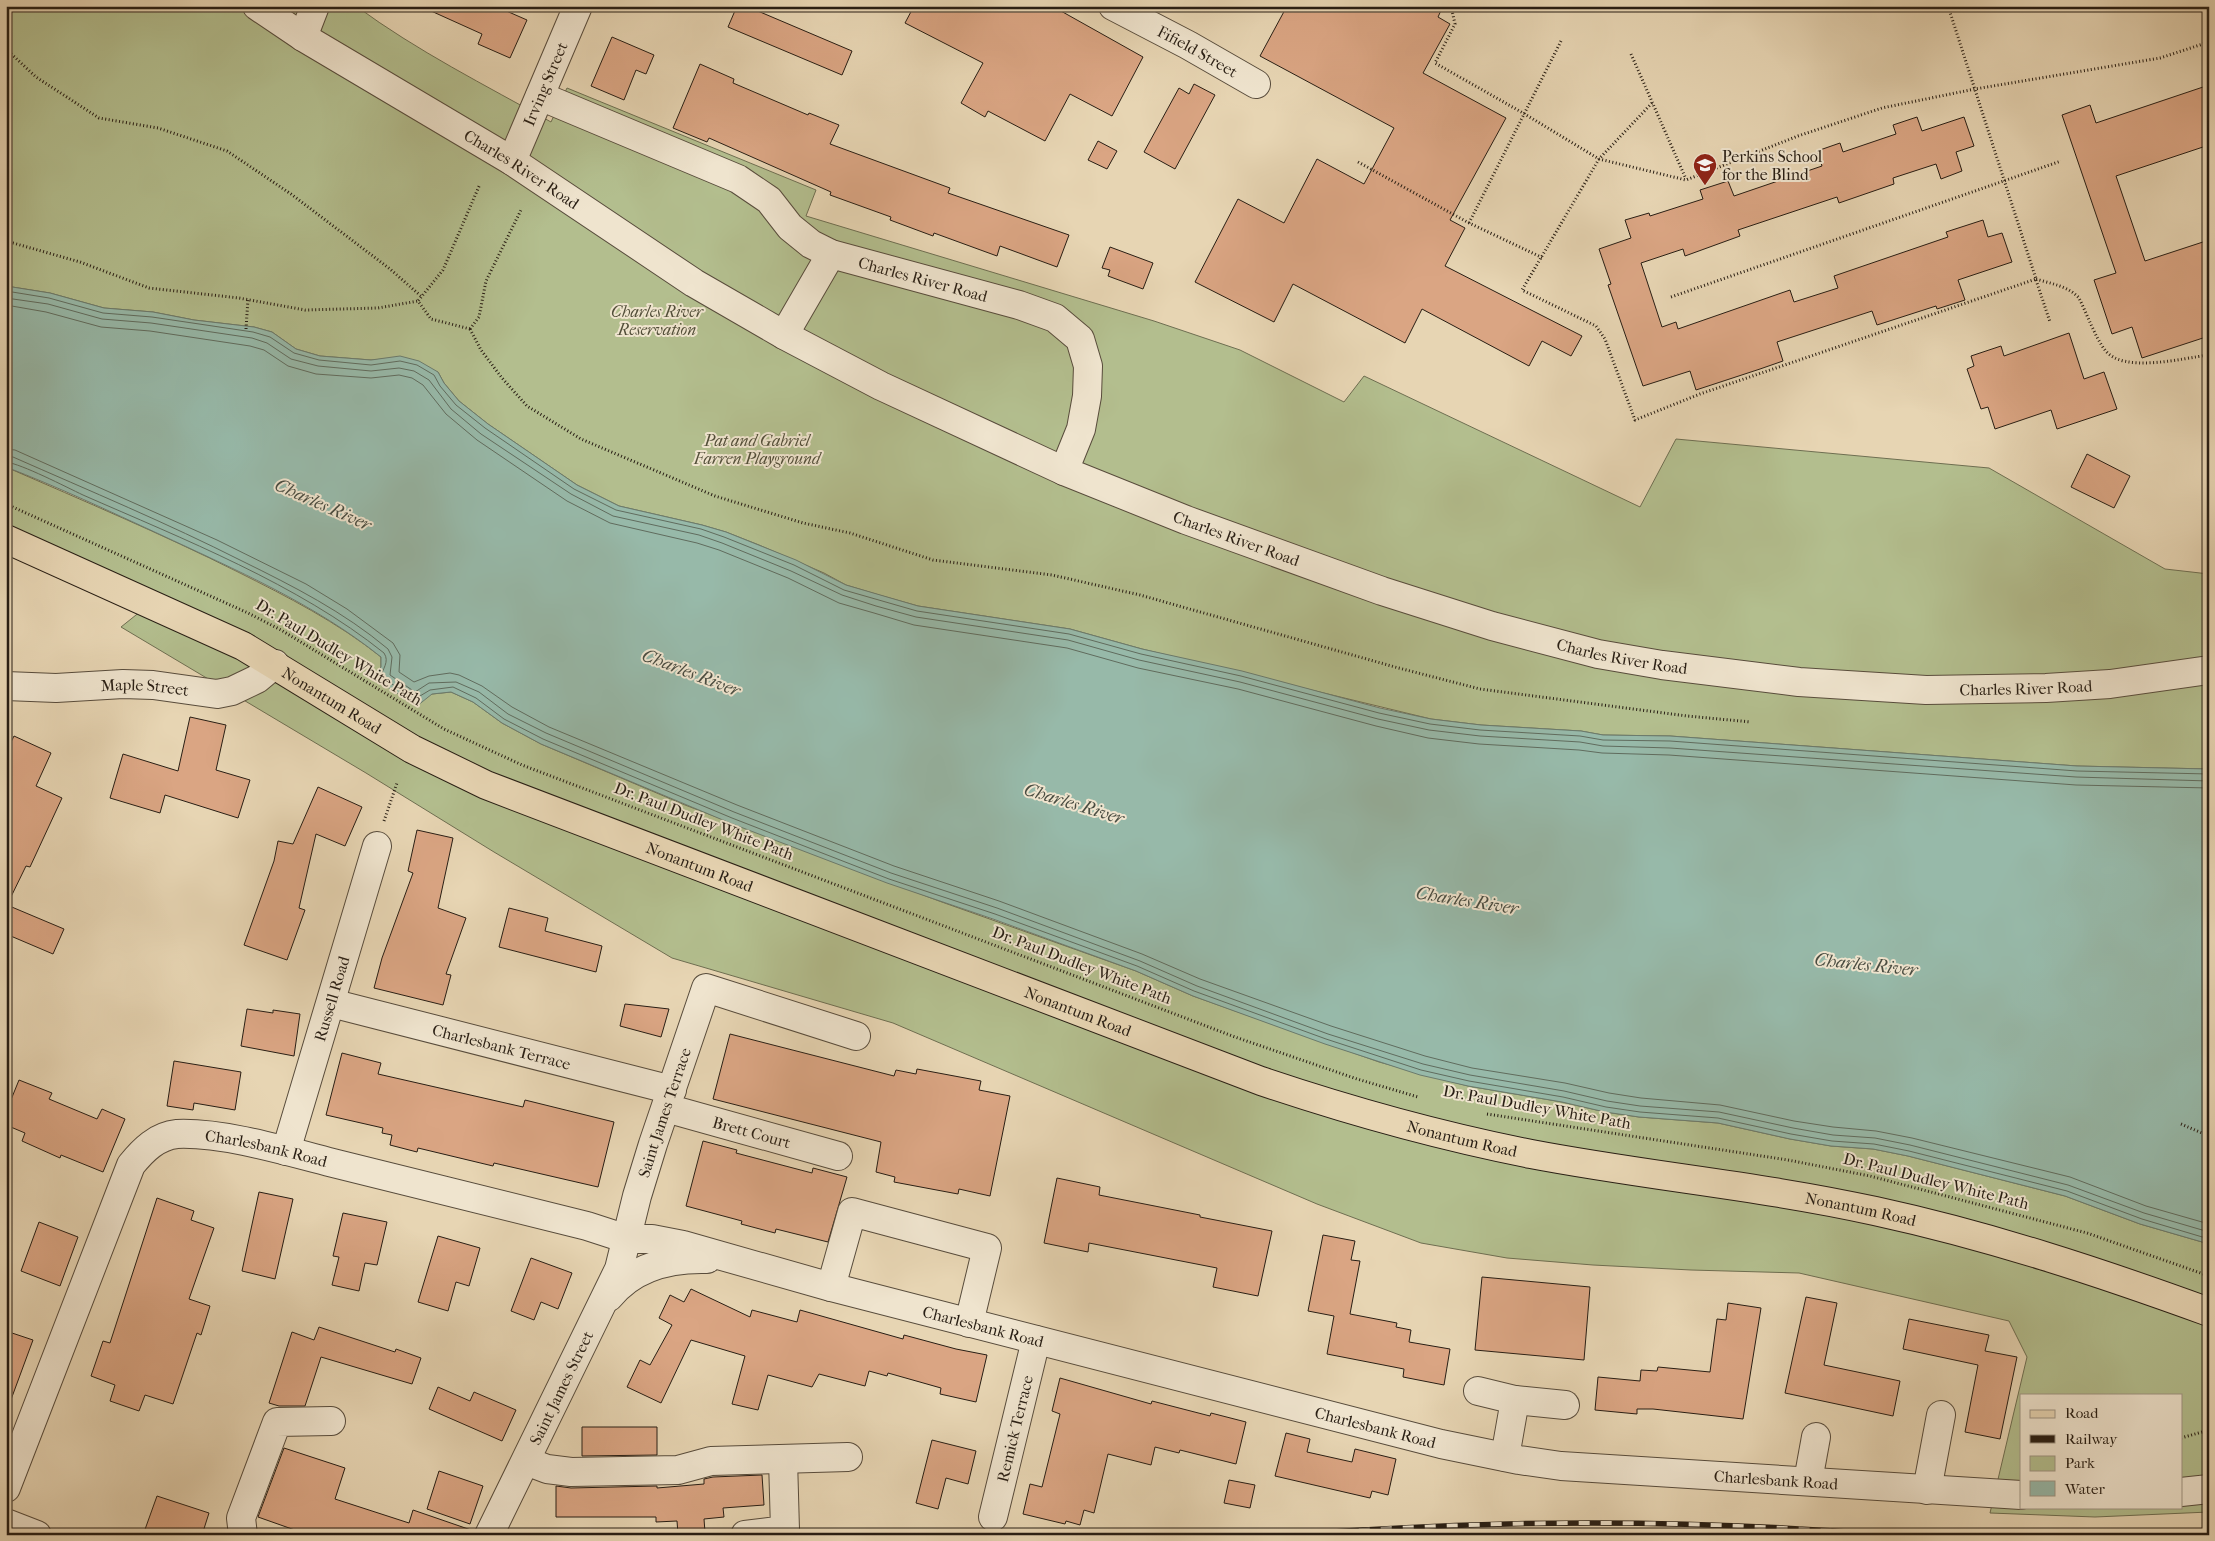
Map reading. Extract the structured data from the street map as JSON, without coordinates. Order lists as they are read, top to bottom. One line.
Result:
{"streets":{"main road":["Nonantum Road"],"street":["Fifield Street","Irving Street","Charles River Road","Maple Street","Russell Road","Charlesbank Terrace","Saint James Terrace","Brett Court","Charlesbank Road","Saint James Street","Remick Terrace"],"path":["Dr. Paul Dudley White Path"]},"crossings":[["Irving Street","Charles River Road"],["Maple Street","Nonantum Road"],["Russell Road","Charlesbank Terrace"],["Russell Road","Charlesbank Road"],["Charlesbank Terrace","Saint James Terrace"],["Charlesbank Terrace","Brett Court"],["Saint James Terrace","Brett Court"],["Saint James Terrace","Charlesbank Road"],["Saint James Terrace","Saint James Street"],["Charlesbank Road","Saint James Street"],["Charlesbank Road","Remick Terrace"]],"water":["Charles River"],"parks":["Charles River Reservation","Pat and Gabriel Farren Playground"],"places":{"school or university":["Perkins School for the Blind"]},"legend":["Road","Railway","Park","Water"]}
